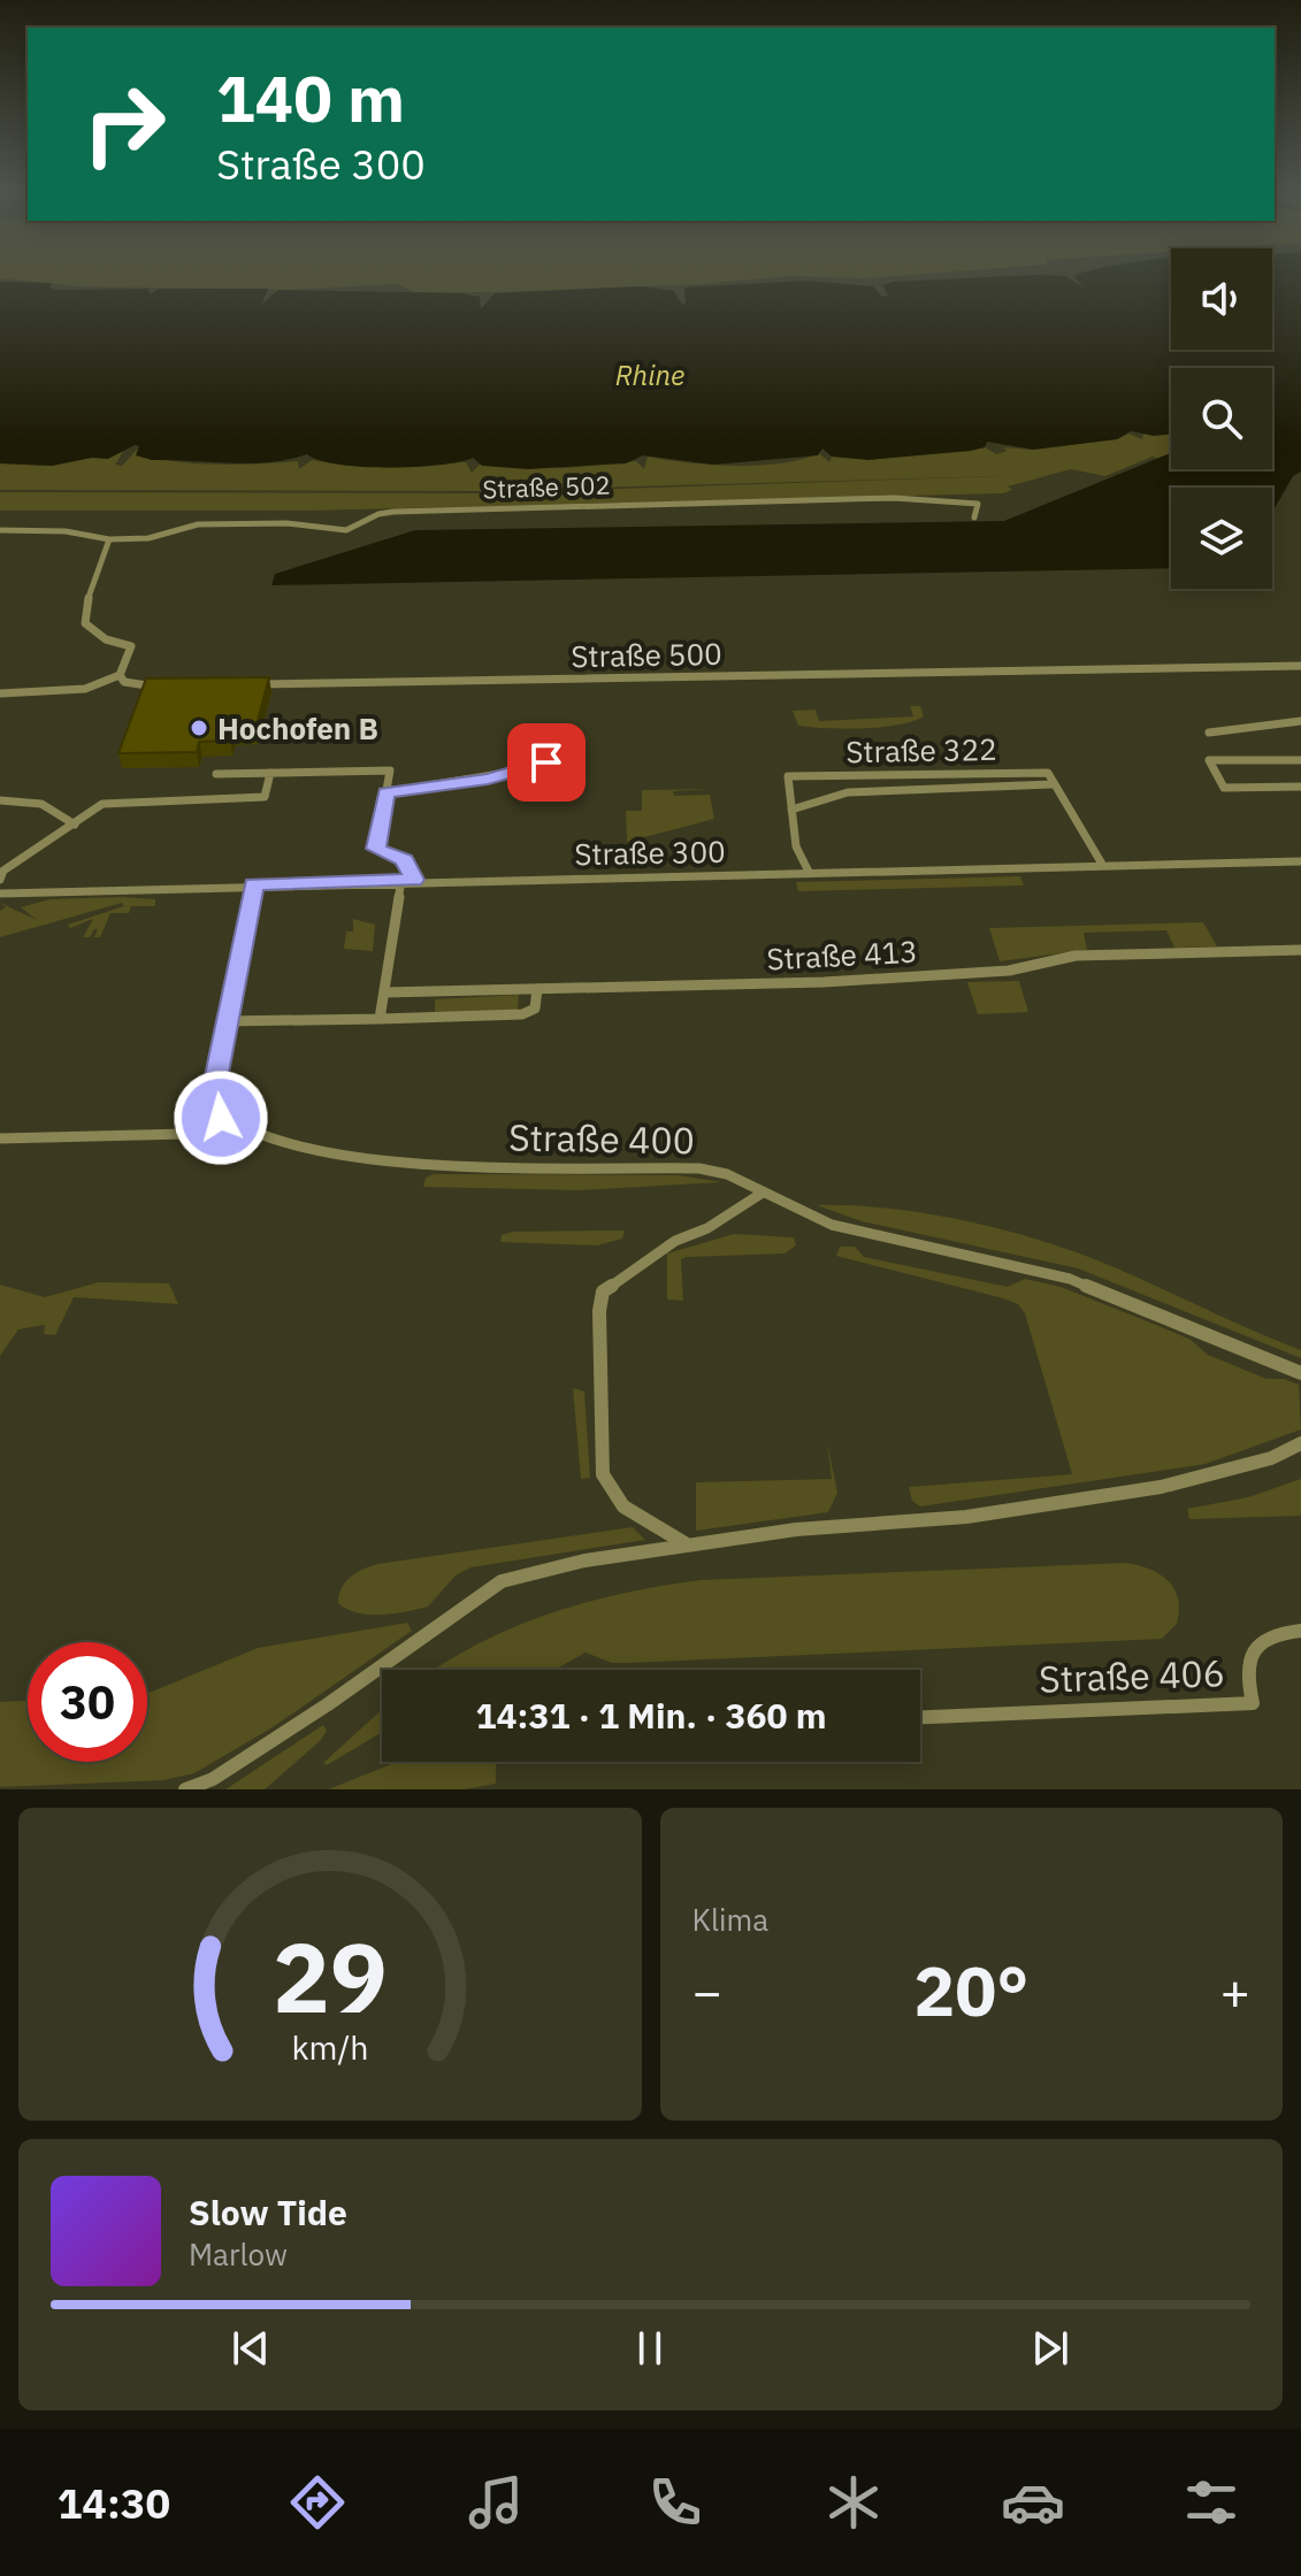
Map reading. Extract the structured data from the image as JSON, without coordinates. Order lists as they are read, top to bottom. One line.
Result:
{"streets":{"street":["Straße 502","Straße 500","Straße 322","Straße 300","Straße 413","Straße 400","Straße 406"]},"crossings":[["Straße 322","Straße 300"]],"water":["Rhine"],"places":["Hochofen B"],"page":{"turn":["140 m","Straße 300"],"limit":"30","trip":"14:31 · 1 Min. · 360 m","tile":"Klima","heat":["−","20°","+"],"song":["Slow Tide","Marlow"],"tabs":"14:30","gauge":["29","km/h"]}}
